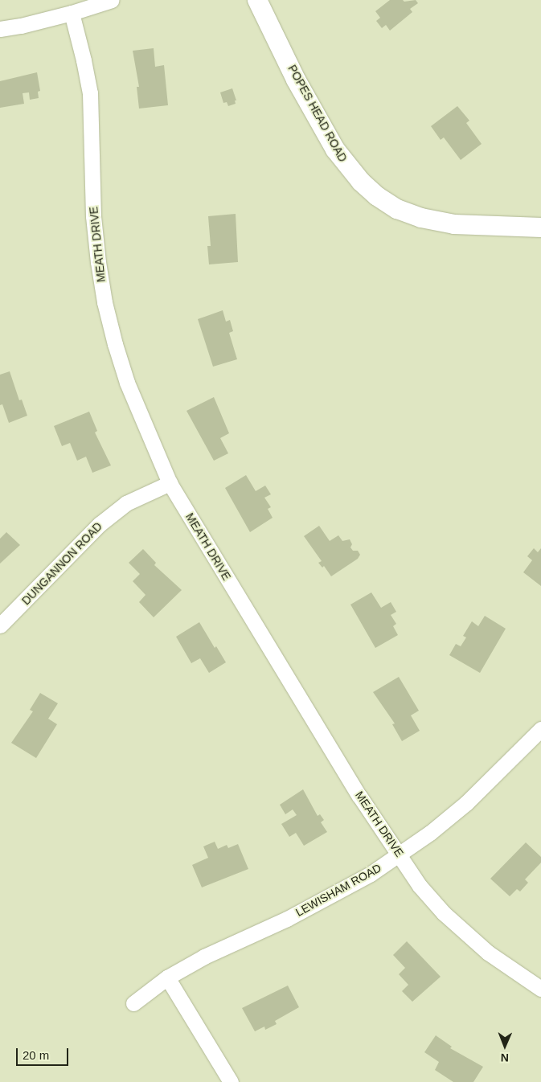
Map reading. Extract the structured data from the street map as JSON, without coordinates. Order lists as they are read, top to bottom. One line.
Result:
{"streets":{"street":["POPES HEAD ROAD","MEATH DRIVE","DUNGANNON ROAD","LEWISHAM ROAD"]},"crossings":[["MEATH DRIVE","DUNGANNON ROAD"],["MEATH DRIVE","LEWISHAM ROAD"]],"scale_bar":"20 m","north":"bottom"}
